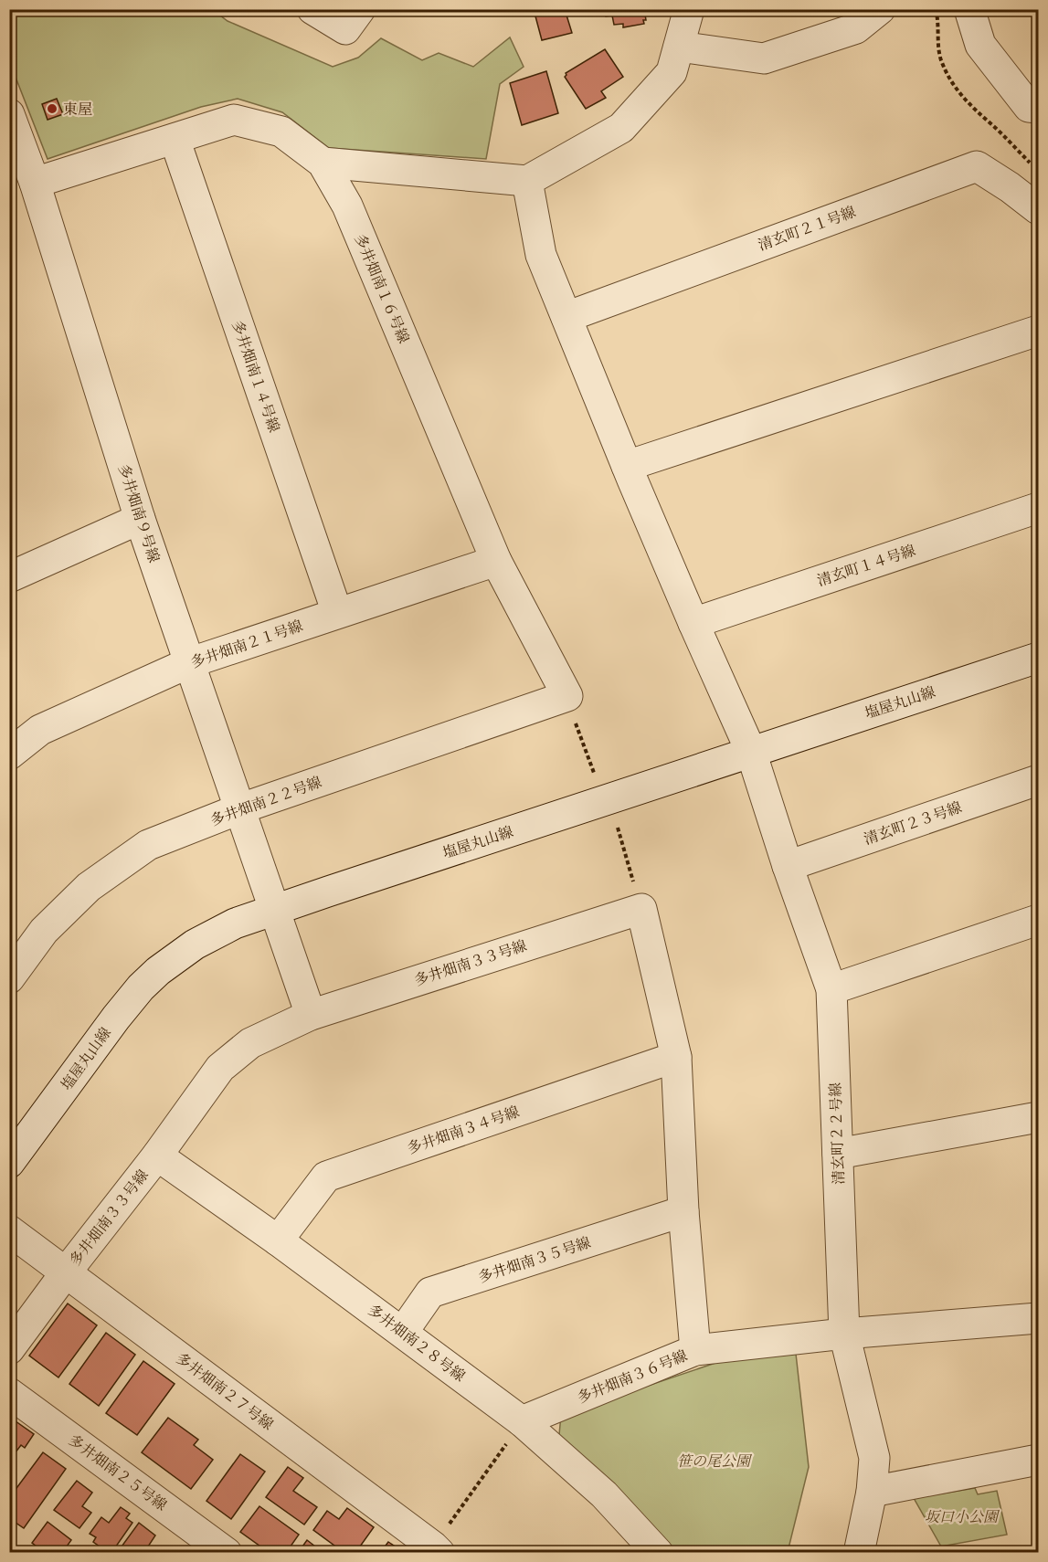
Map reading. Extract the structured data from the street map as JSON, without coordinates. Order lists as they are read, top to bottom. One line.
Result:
{"streets":{"street":["清玄町２１号線","多井畑南１６号線","多井畑南１４号線","多井畑南９号線","清玄町１４号線","多井畑南２１号線","塩屋丸山線","多井畑南２２号線","清玄町２３号線","多井畑南３３号線","多井畑南３４号線","清玄町２２号線","多井畑南３５号線","多井畑南２８号線","多井畑南３６号線","多井畑南２７号線","多井畑南２５号線"]},"crossings":[["清玄町２１号線","清玄町２２号線"],["多井畑南１６号線","多井畑南１４号線"],["多井畑南１６号線","多井畑南９号線"],["多井畑南１６号線","多井畑南２１号線"],["多井畑南１６号線","多井畑南２２号線"],["多井畑南１４号線","多井畑南２１号線"],["多井畑南９号線","多井畑南２１号線"],["多井畑南９号線","塩屋丸山線"],["多井畑南９号線","多井畑南２２号線"],["多井畑南９号線","多井畑南３３号線"],["清玄町１４号線","清玄町２２号線"],["塩屋丸山線","清玄町２２号線"],["清玄町２３号線","清玄町２２号線"],["多井畑南３３号線","多井畑南２８号線"],["多井畑南３３号線","多井畑南２７号線"],["多井畑南３４号線","多井畑南２８号線"],["清玄町２２号線","多井畑南３６号線"],["多井畑南３５号線","多井畑南２８号線"],["多井畑南２８号線","多井畑南３６号線"]],"parks":["笹の尾公園","坂口小公園"],"places":["東屋"]}
